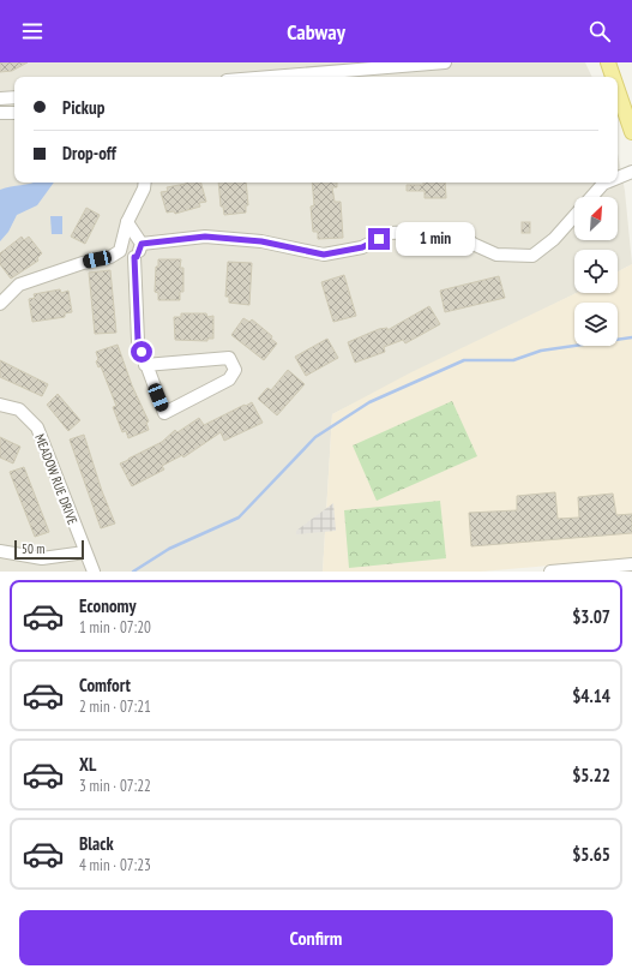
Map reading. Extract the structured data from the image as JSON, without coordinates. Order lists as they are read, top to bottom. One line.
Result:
{"streets":{"street":["MEADOW RUE DRIVE"]},"scale_bar":"50 m","north":"top right","page":{"header":"Cabway","banner":["Pickup","Drop-off"],"bubble":"1 min","scale":"50 m","list":[{"name":"Economy","note":"1 min · 07:20","value":"$3.07"},{"name":"Comfort","note":"2 min · 07:21","value":"$4.14"},{"name":"XL","note":"3 min · 07:22","value":"$5.22"},{"name":"Black","note":"4 min · 07:23","value":"$5.65"}],"buttons":"Confirm"}}
